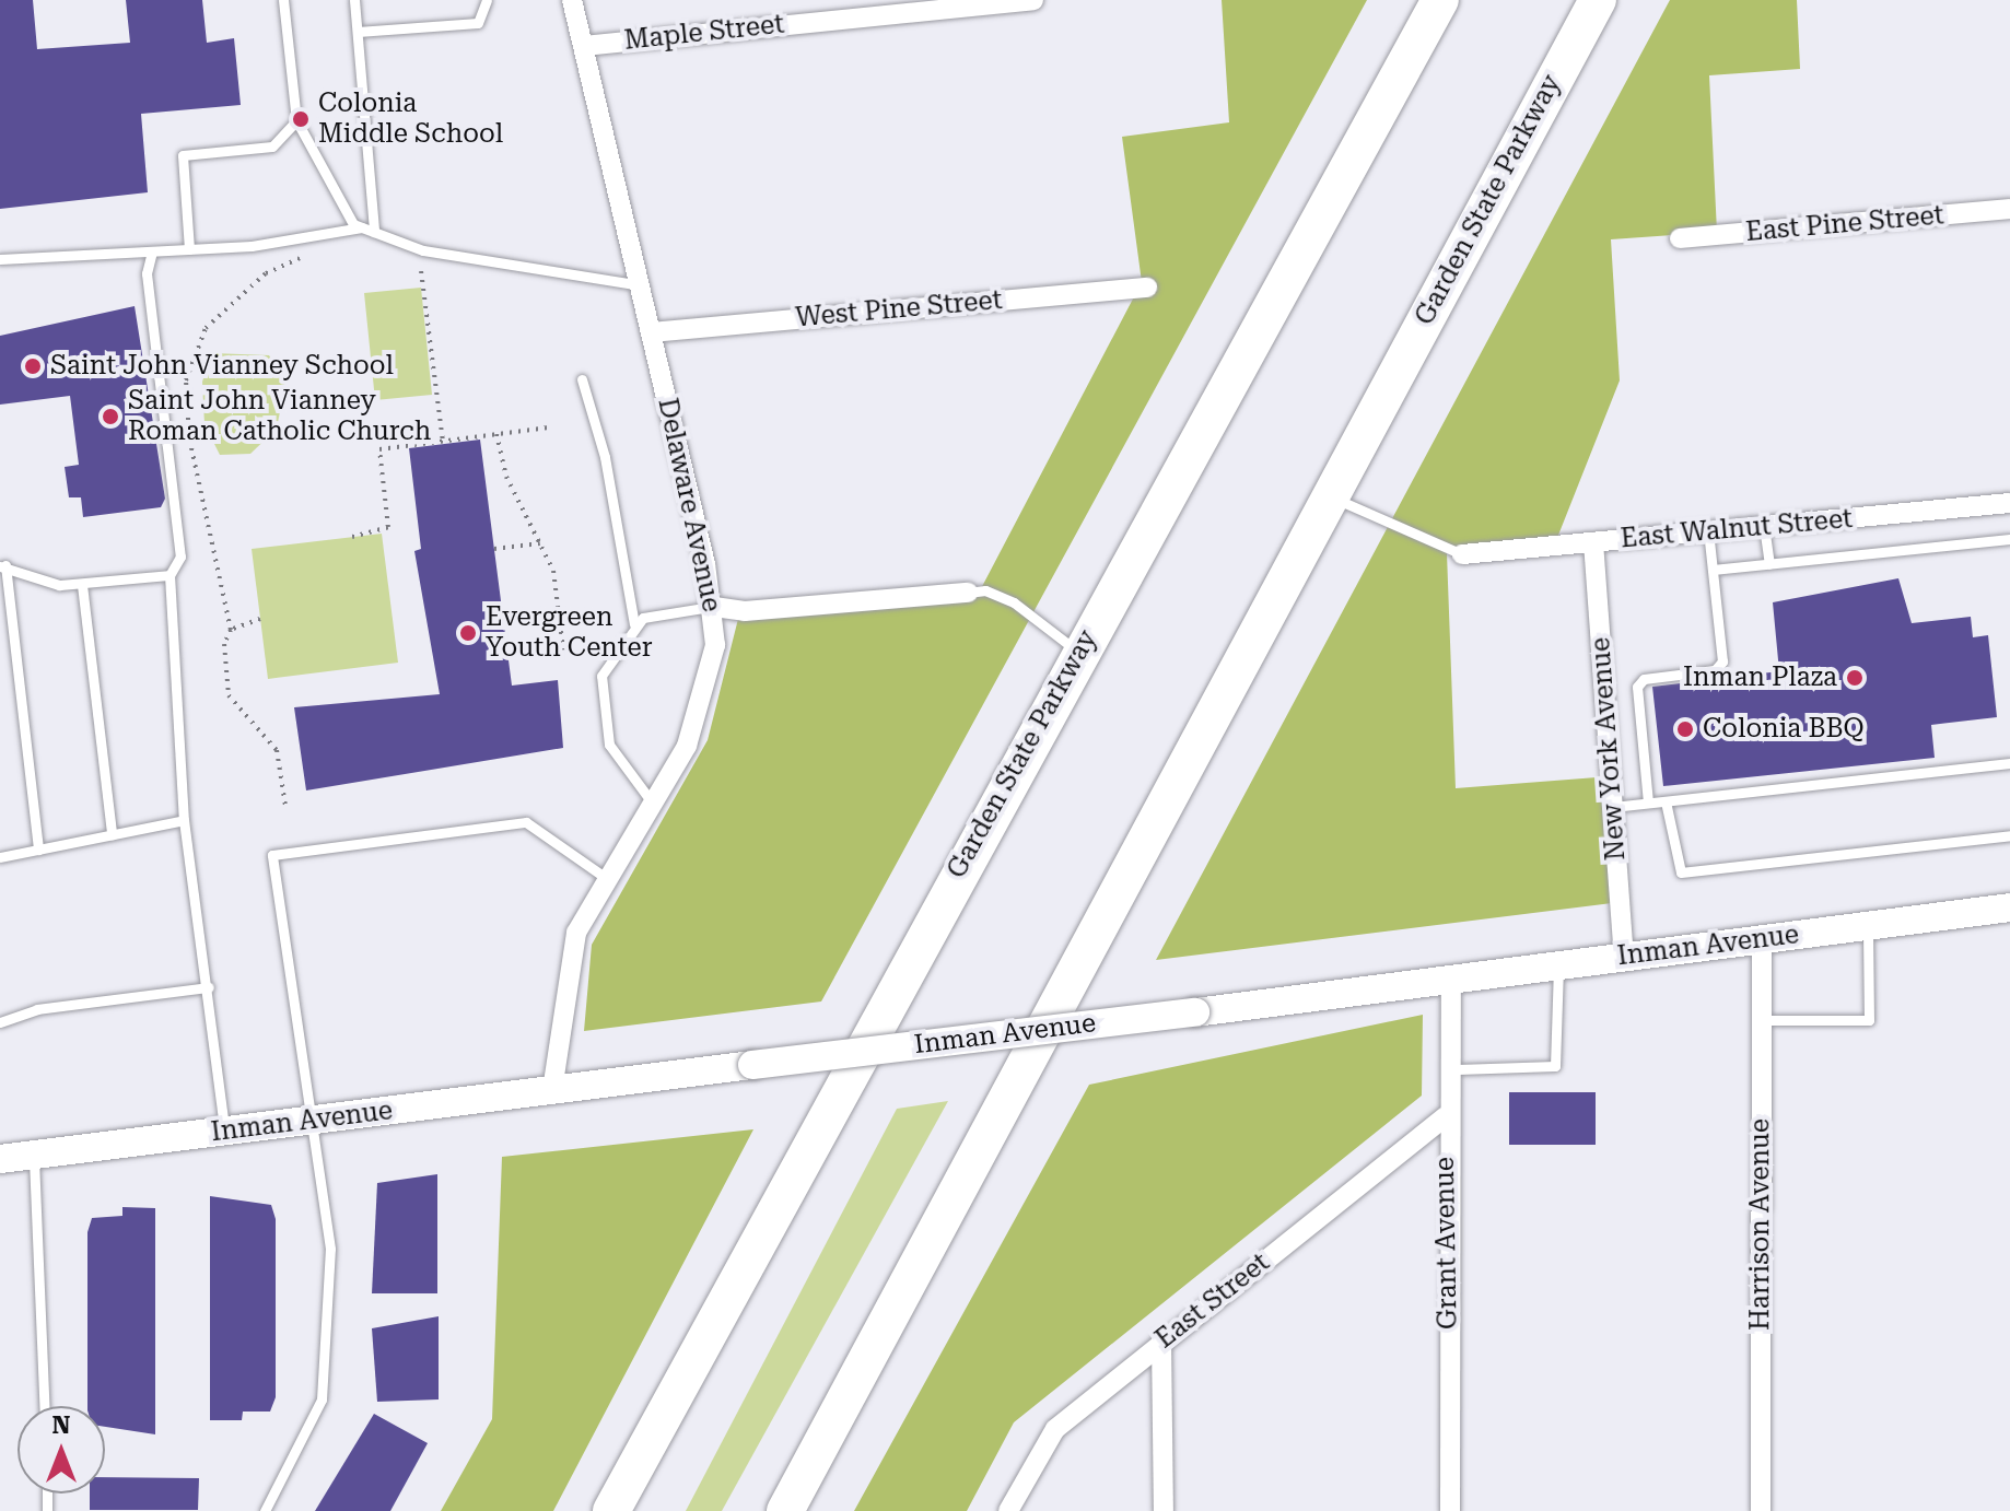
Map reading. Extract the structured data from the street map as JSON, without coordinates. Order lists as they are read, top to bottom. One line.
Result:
{"streets":{"highway":["Garden State Parkway"],"main road":["Inman Avenue"],"street":["Maple Street","East Pine Street","West Pine Street","Delaware Avenue","East Walnut Street","New York Avenue","Harrison Avenue","Grant Avenue","East Street"]},"crossings":[["Maple Street","Delaware Avenue"],["West Pine Street","Delaware Avenue"],["Delaware Avenue","Inman Avenue"],["East Walnut Street","New York Avenue"],["New York Avenue","Inman Avenue"],["Inman Avenue","Harrison Avenue"],["Inman Avenue","Grant Avenue"],["Grant Avenue","East Street"]],"places":["Colonia Middle School","Saint John Vianney School","Saint John Vianney Roman Catholic Church","Evergreen Youth Center","Inman Plaza","Colonia BBQ"],"north":"top"}
